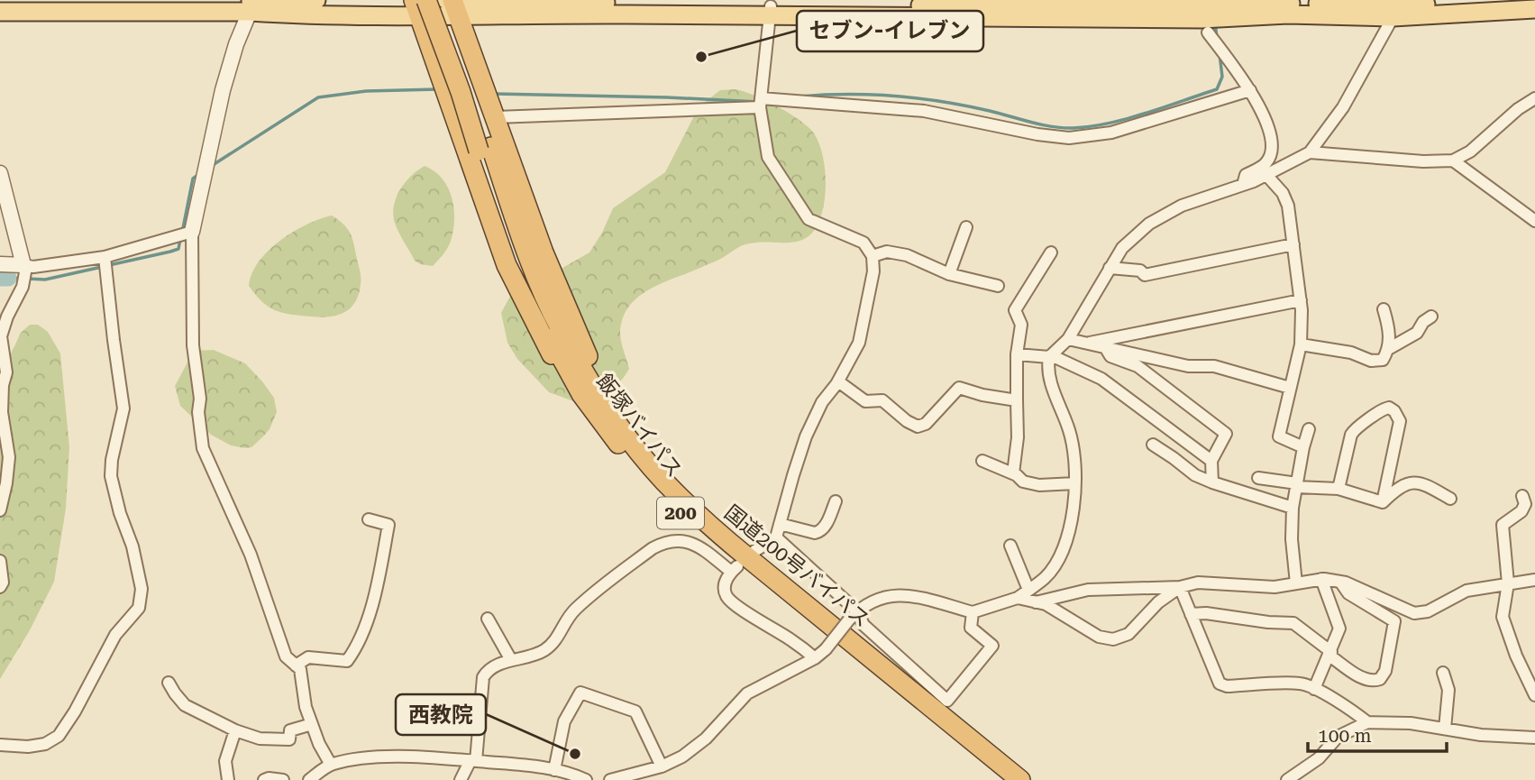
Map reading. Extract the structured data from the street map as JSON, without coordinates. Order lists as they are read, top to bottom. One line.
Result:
{"streets":{"highway":["飯塚バイパス","200","国道200号バイパス"]},"crossings":[["飯塚バイパス","200"],["飯塚バイパス","国道200号バイパス"],["200","国道200号バイパス"]],"places":["セブン-イレブン","西教院"],"scale_bar":"100 m"}
